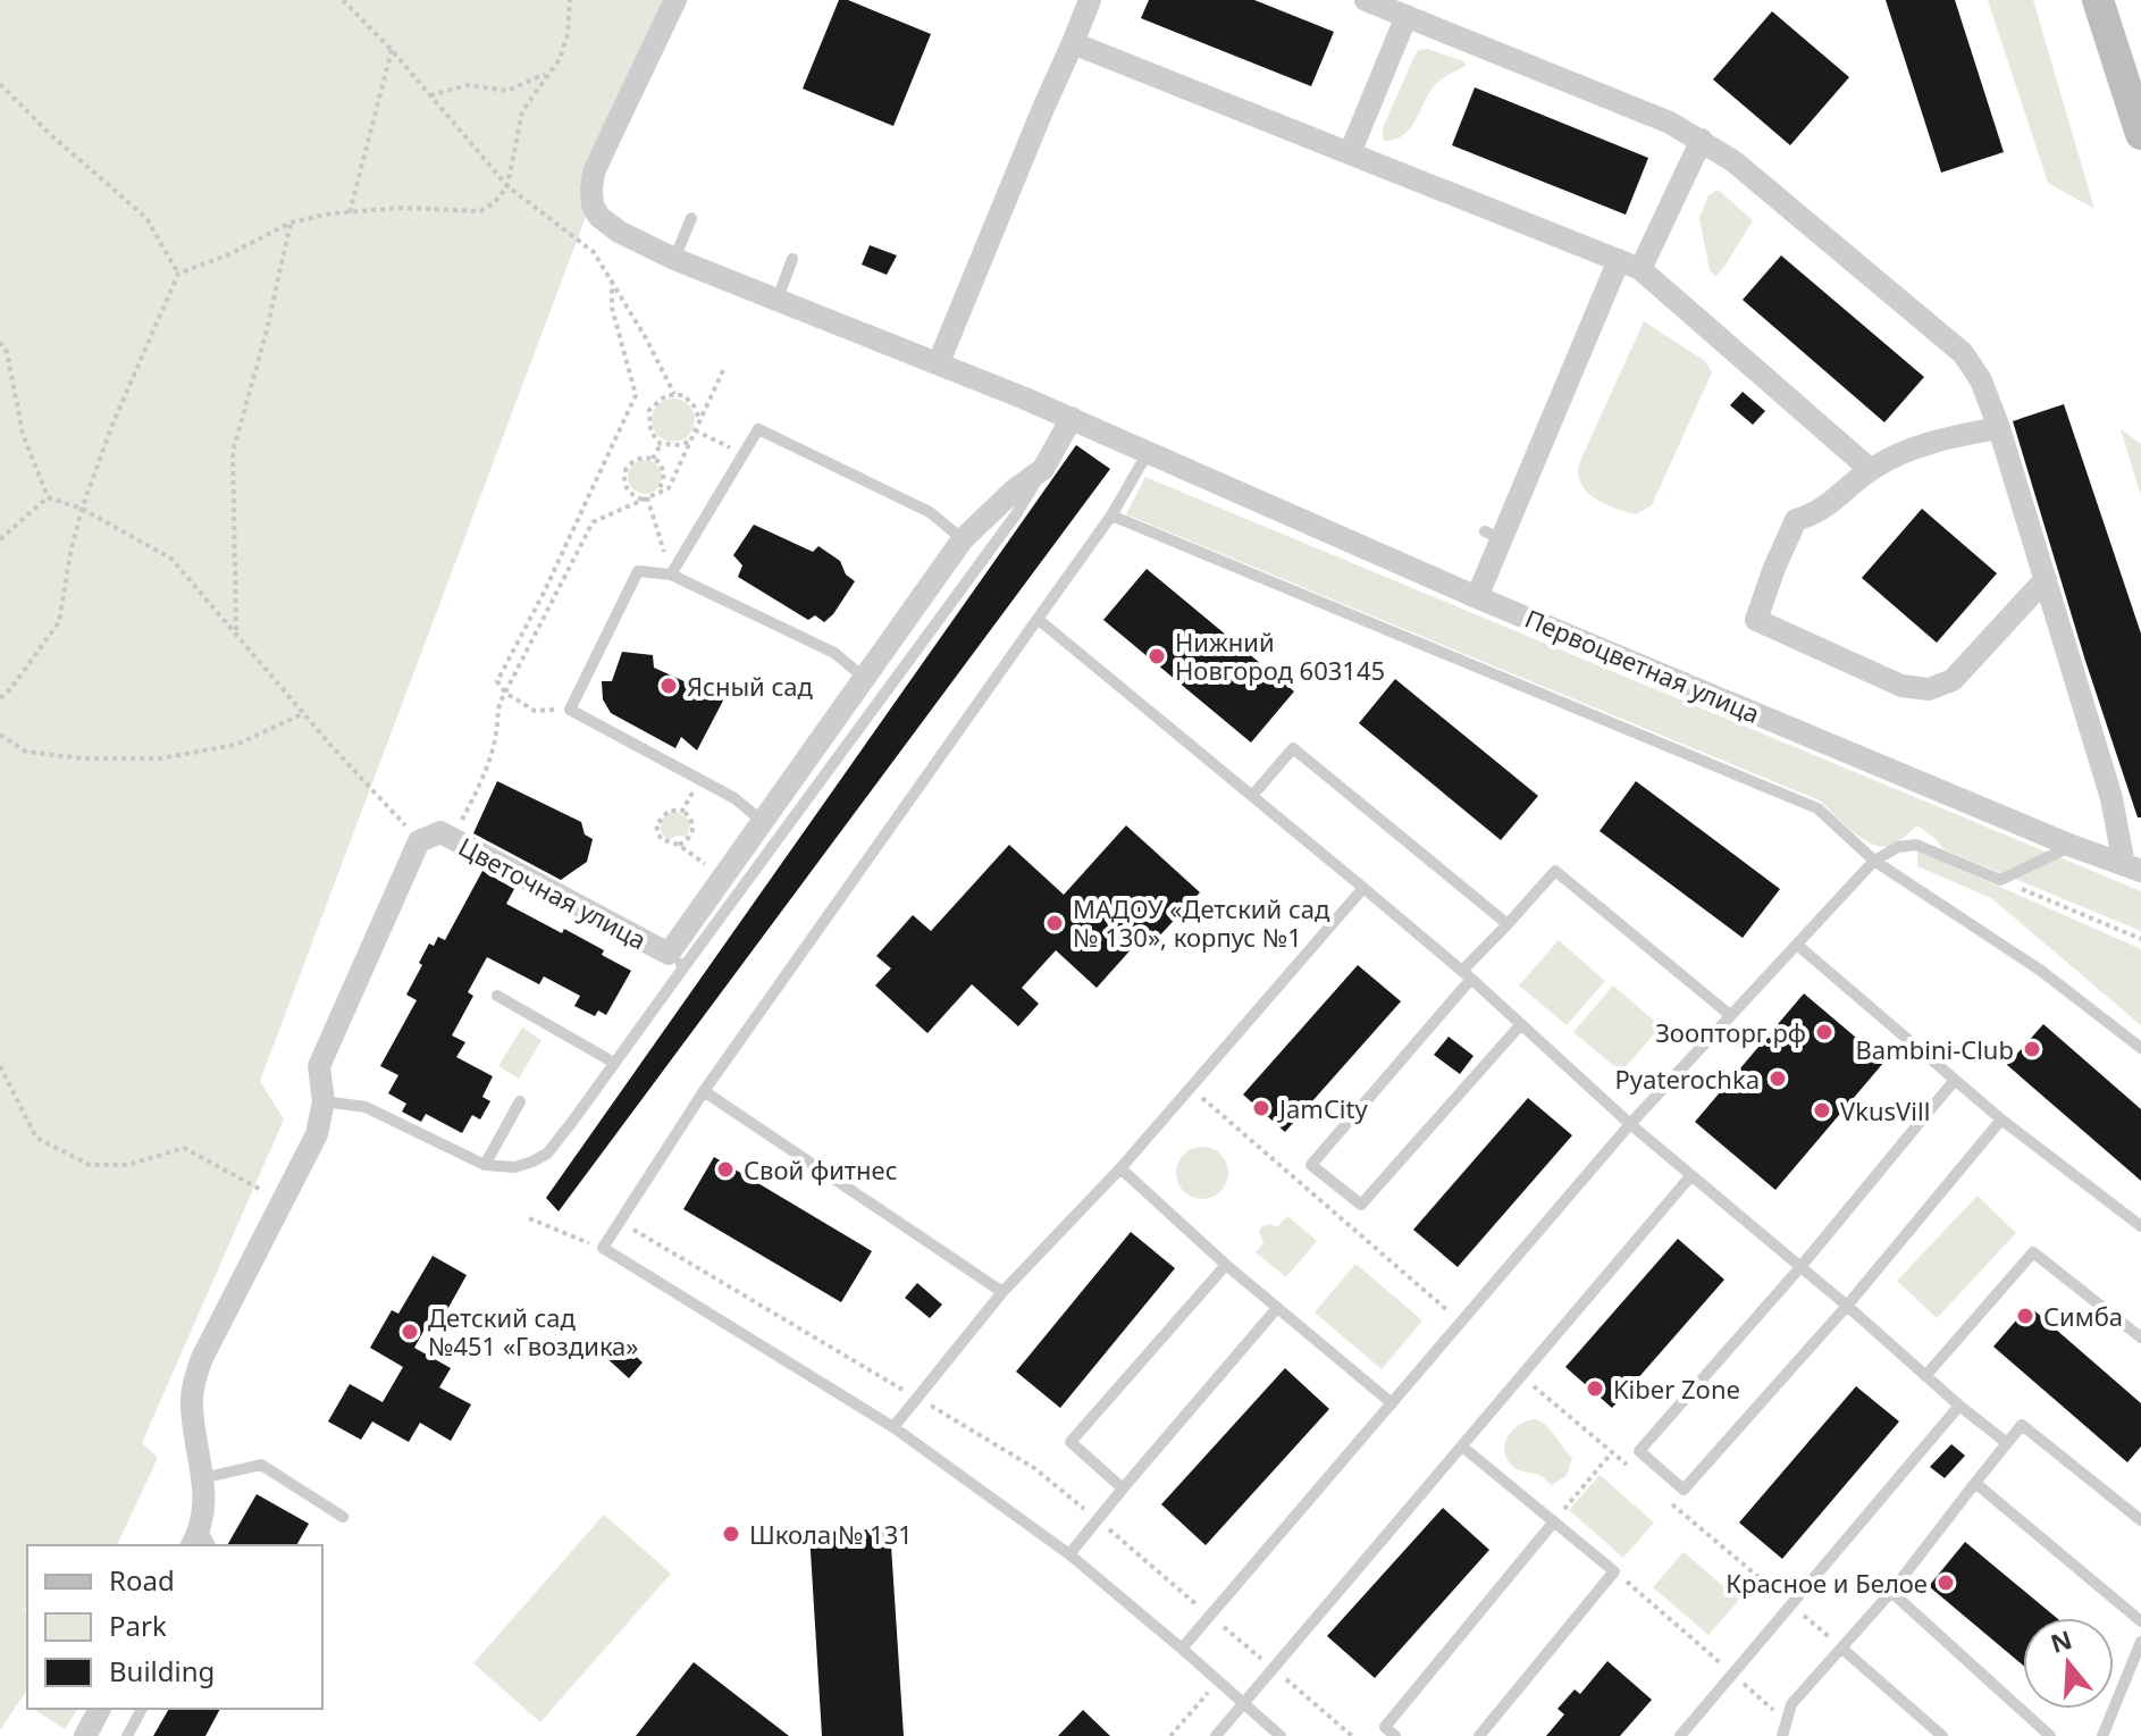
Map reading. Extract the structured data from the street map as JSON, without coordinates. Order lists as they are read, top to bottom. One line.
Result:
{"streets":{"street":["Первоцветная улица","Цветочная улица"]},"crossings":[["Первоцветная улица","Цветочная улица"]],"places":["Нижний Новгород 603145","Ясный сад","МАДОУ «Детский сад № 130», корпус №1","Зоопторг.рф","Bambini-Club","Pyaterochka","JamCity","VkusVill","Свой фитнес","Симба","Детский сад №451 «Гвоздика»","Kiber Zone","Школа № 131","Красное и Белое"],"legend":["Road","Park","Building"],"north":"top"}
